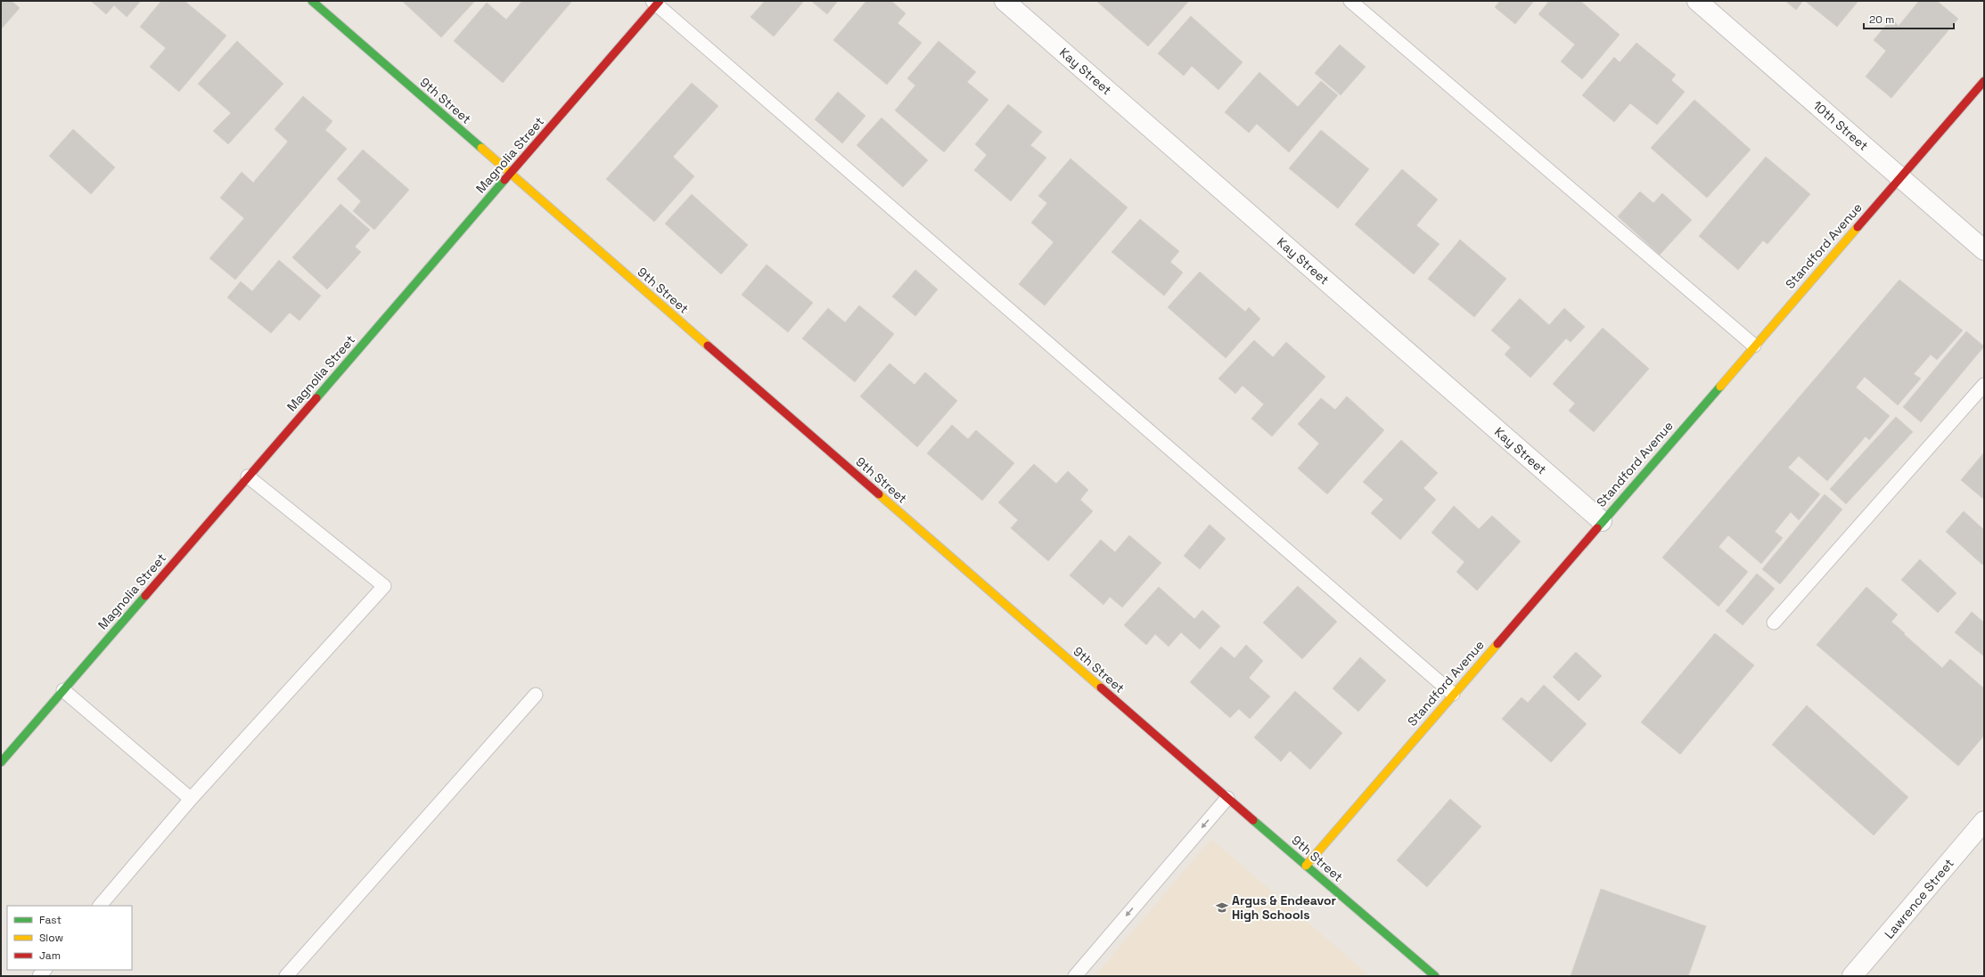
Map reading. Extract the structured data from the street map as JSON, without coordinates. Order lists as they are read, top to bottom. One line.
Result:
{"streets":{"street":["Kay Street","9th Street","10th Street","Magnolia Street","Standford Avenue","Lawrence Street"]},"crossings":[["Kay Street","Standford Avenue"],["9th Street","Magnolia Street"],["9th Street","Standford Avenue"],["10th Street","Standford Avenue"]],"places":{"school or university":["Argus & Endeavor High Schools"]},"legend":["Fast","Slow","Jam"],"scale_bar":"20 m"}
